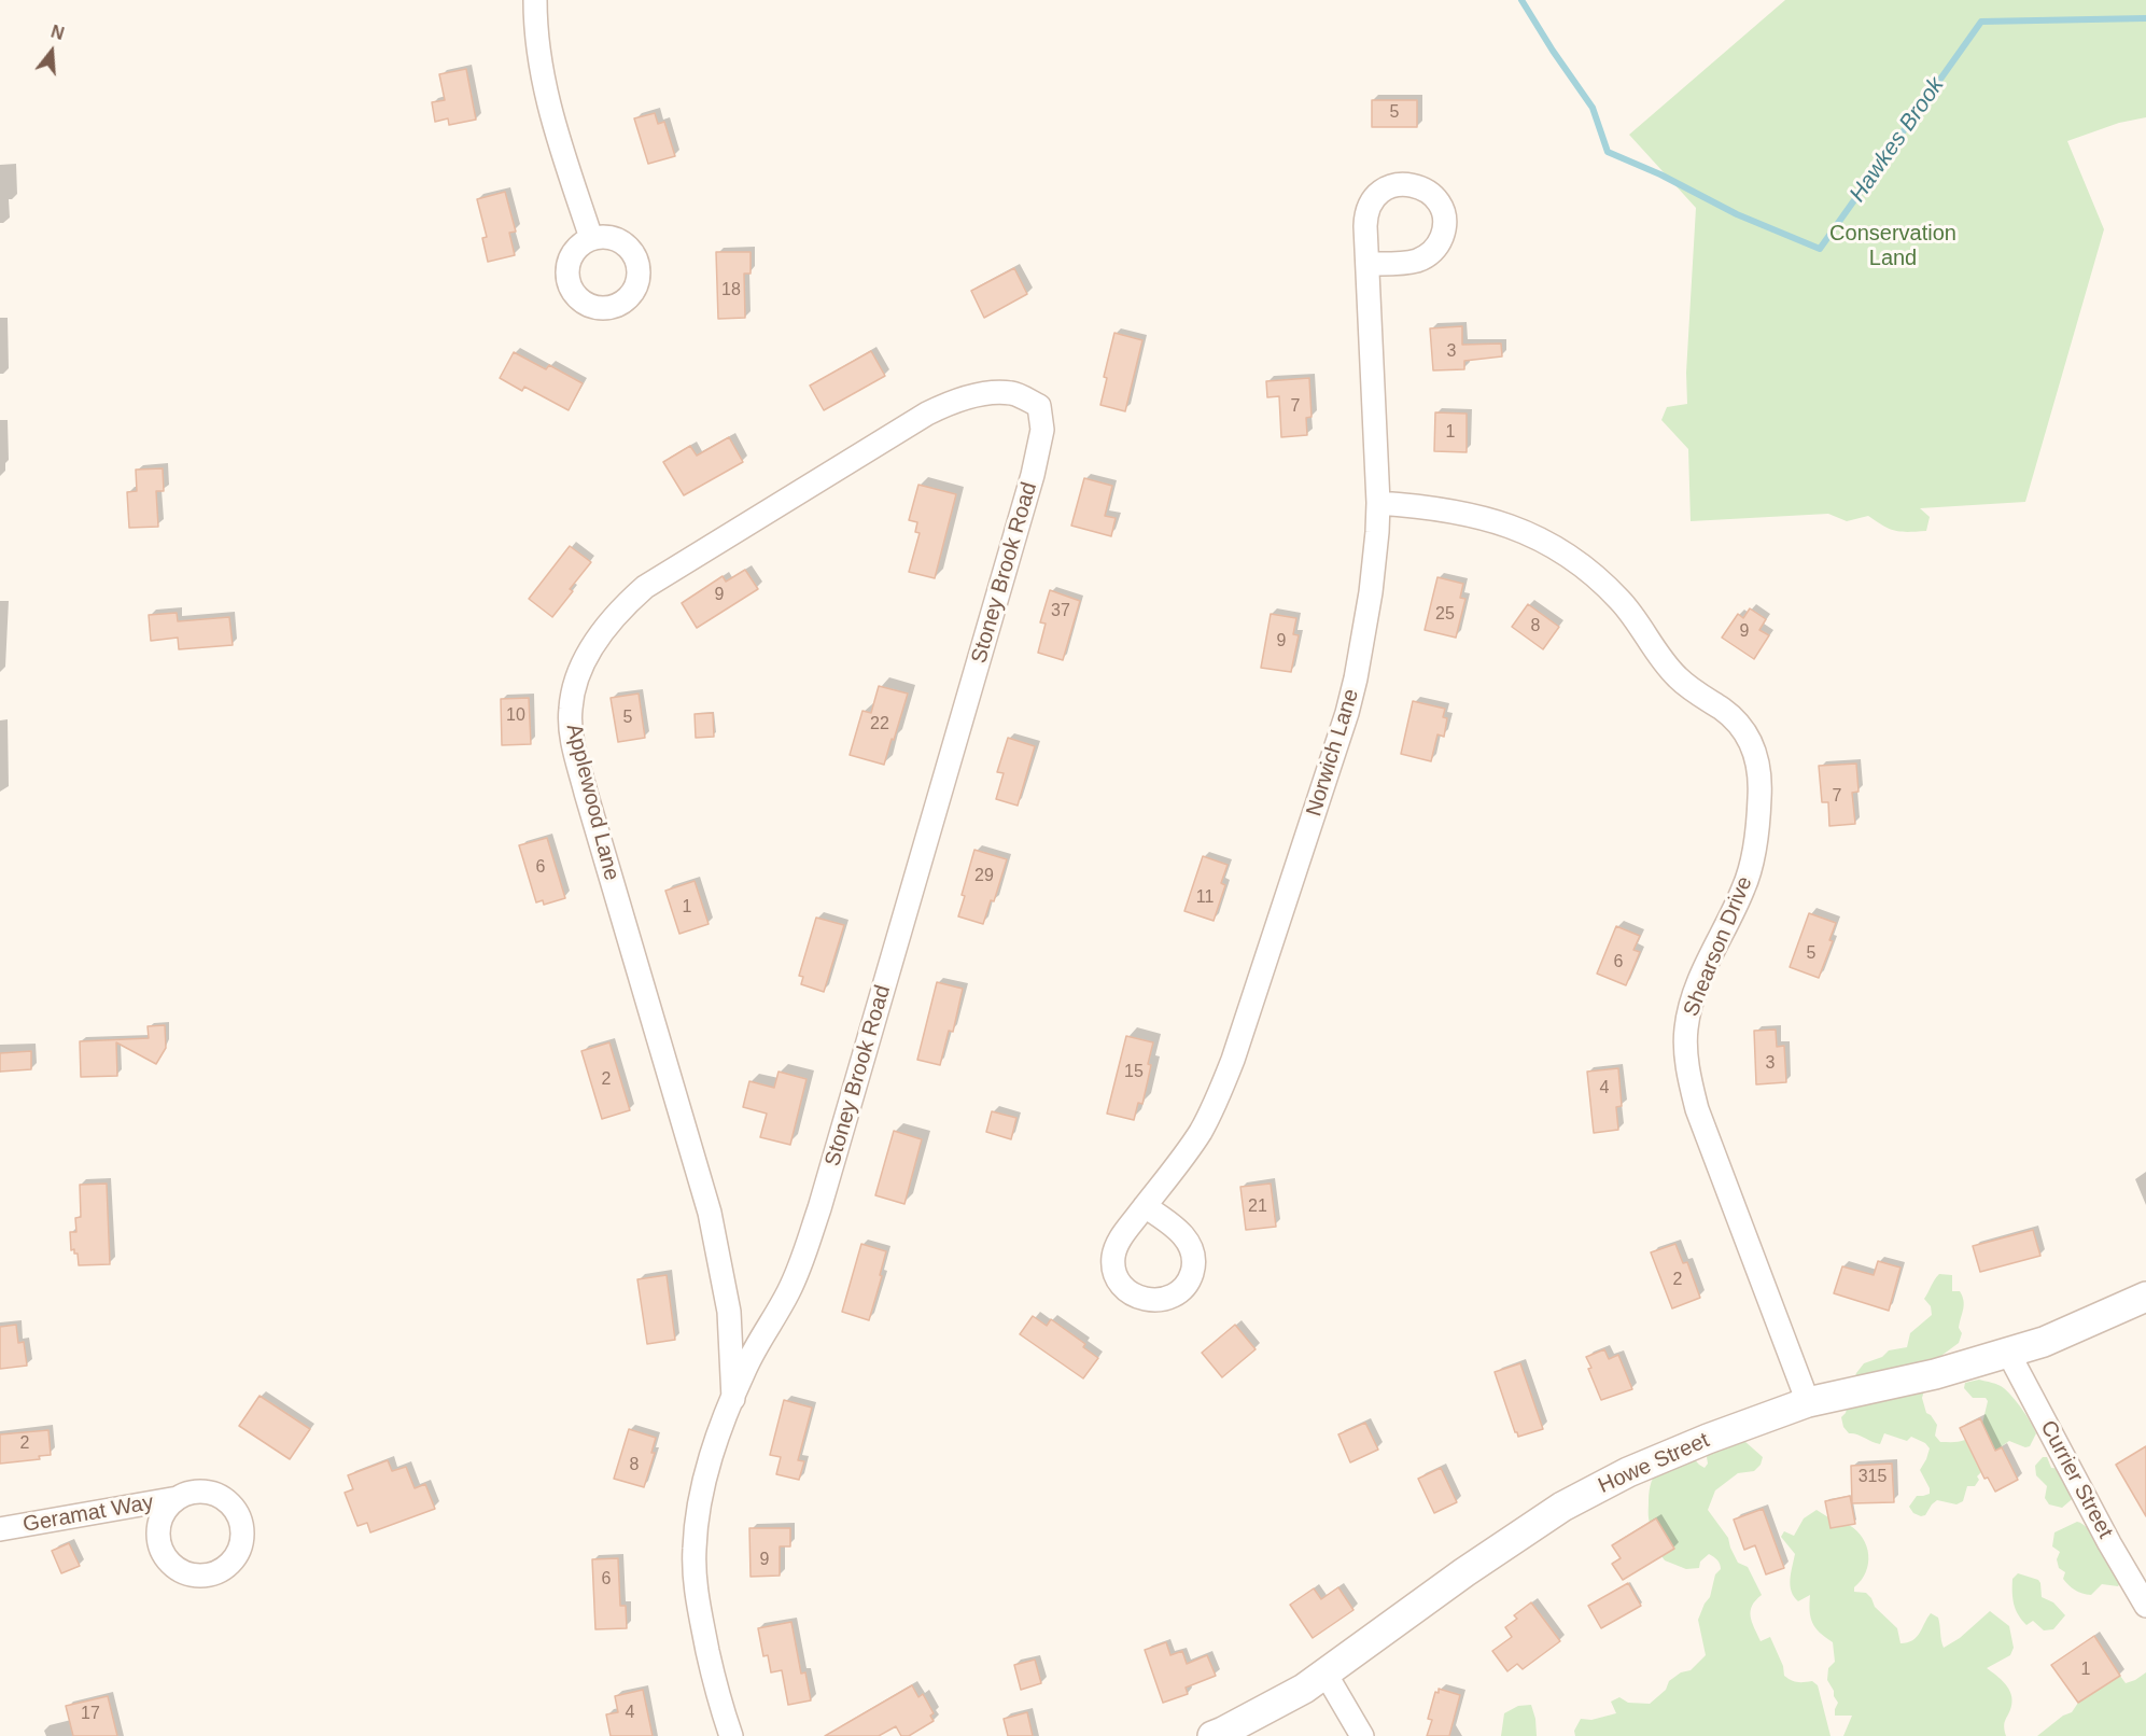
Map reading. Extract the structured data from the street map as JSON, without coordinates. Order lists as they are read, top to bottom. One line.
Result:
{"streets":{"street":["Stoney Brook Road","Norwich Lane","Applewood Lane","Shearson Drive","Howe Street","Currier Street","Geramat Way"]},"crossings":[["Stoney Brook Road","Applewood Lane"],["Norwich Lane","Shearson Drive"],["Shearson Drive","Howe Street"],["Howe Street","Currier Street"]],"water":["Hawkes Brook"],"parks":["Conservation Land"],"house_numbers":["5","18","3","7","1","9","37","25","8","9","9","10","5","22","7","6","29","11","1","5","6","3","15","2","4","21","2","2","8","315","9","6","1","4","17"],"north":"top"}
